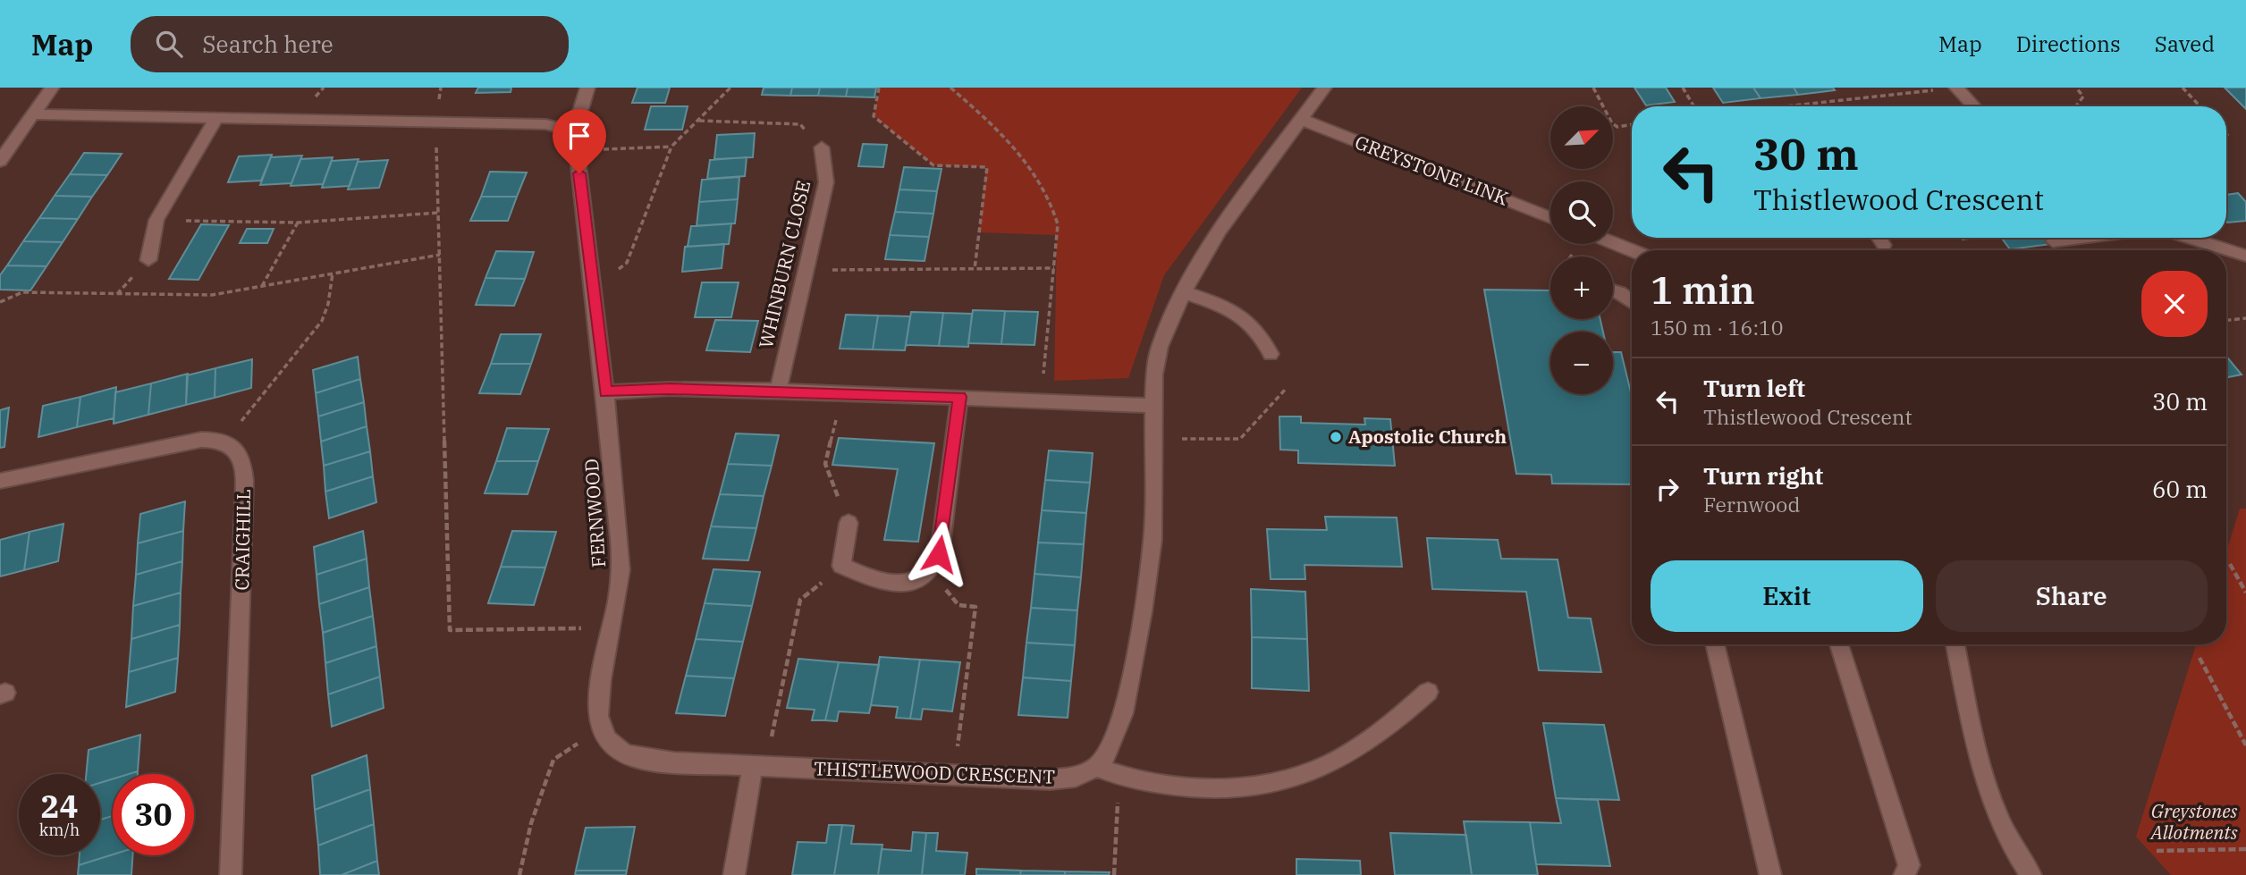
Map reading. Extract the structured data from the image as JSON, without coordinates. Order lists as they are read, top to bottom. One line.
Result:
{"streets":{"street":["GREYSTONE LINK","WHINBURN CLOSE","FERNWOOD","CRAIGHILL","THISTLEWOOD CRESCENT"]},"parks":["Greystones Allotments"],"places":["Apostolic Church"],"north":"top right","page":{"header":"Map","search":"Search here","nav":["Map","Directions","Saved"],"map_buttons":["+","−"],"turn":["30 m","Thistlewood Crescent"],"heading":["1 min","150 m · 16:10"],"list":[{"name":"Turn left","note":"Thistlewood Crescent","value":"30 m"},{"name":"Turn right","note":"Fernwood","value":"60 m"}],"buttons":["Exit","Share"],"speed":"24 km/h","limit":"30"}}
